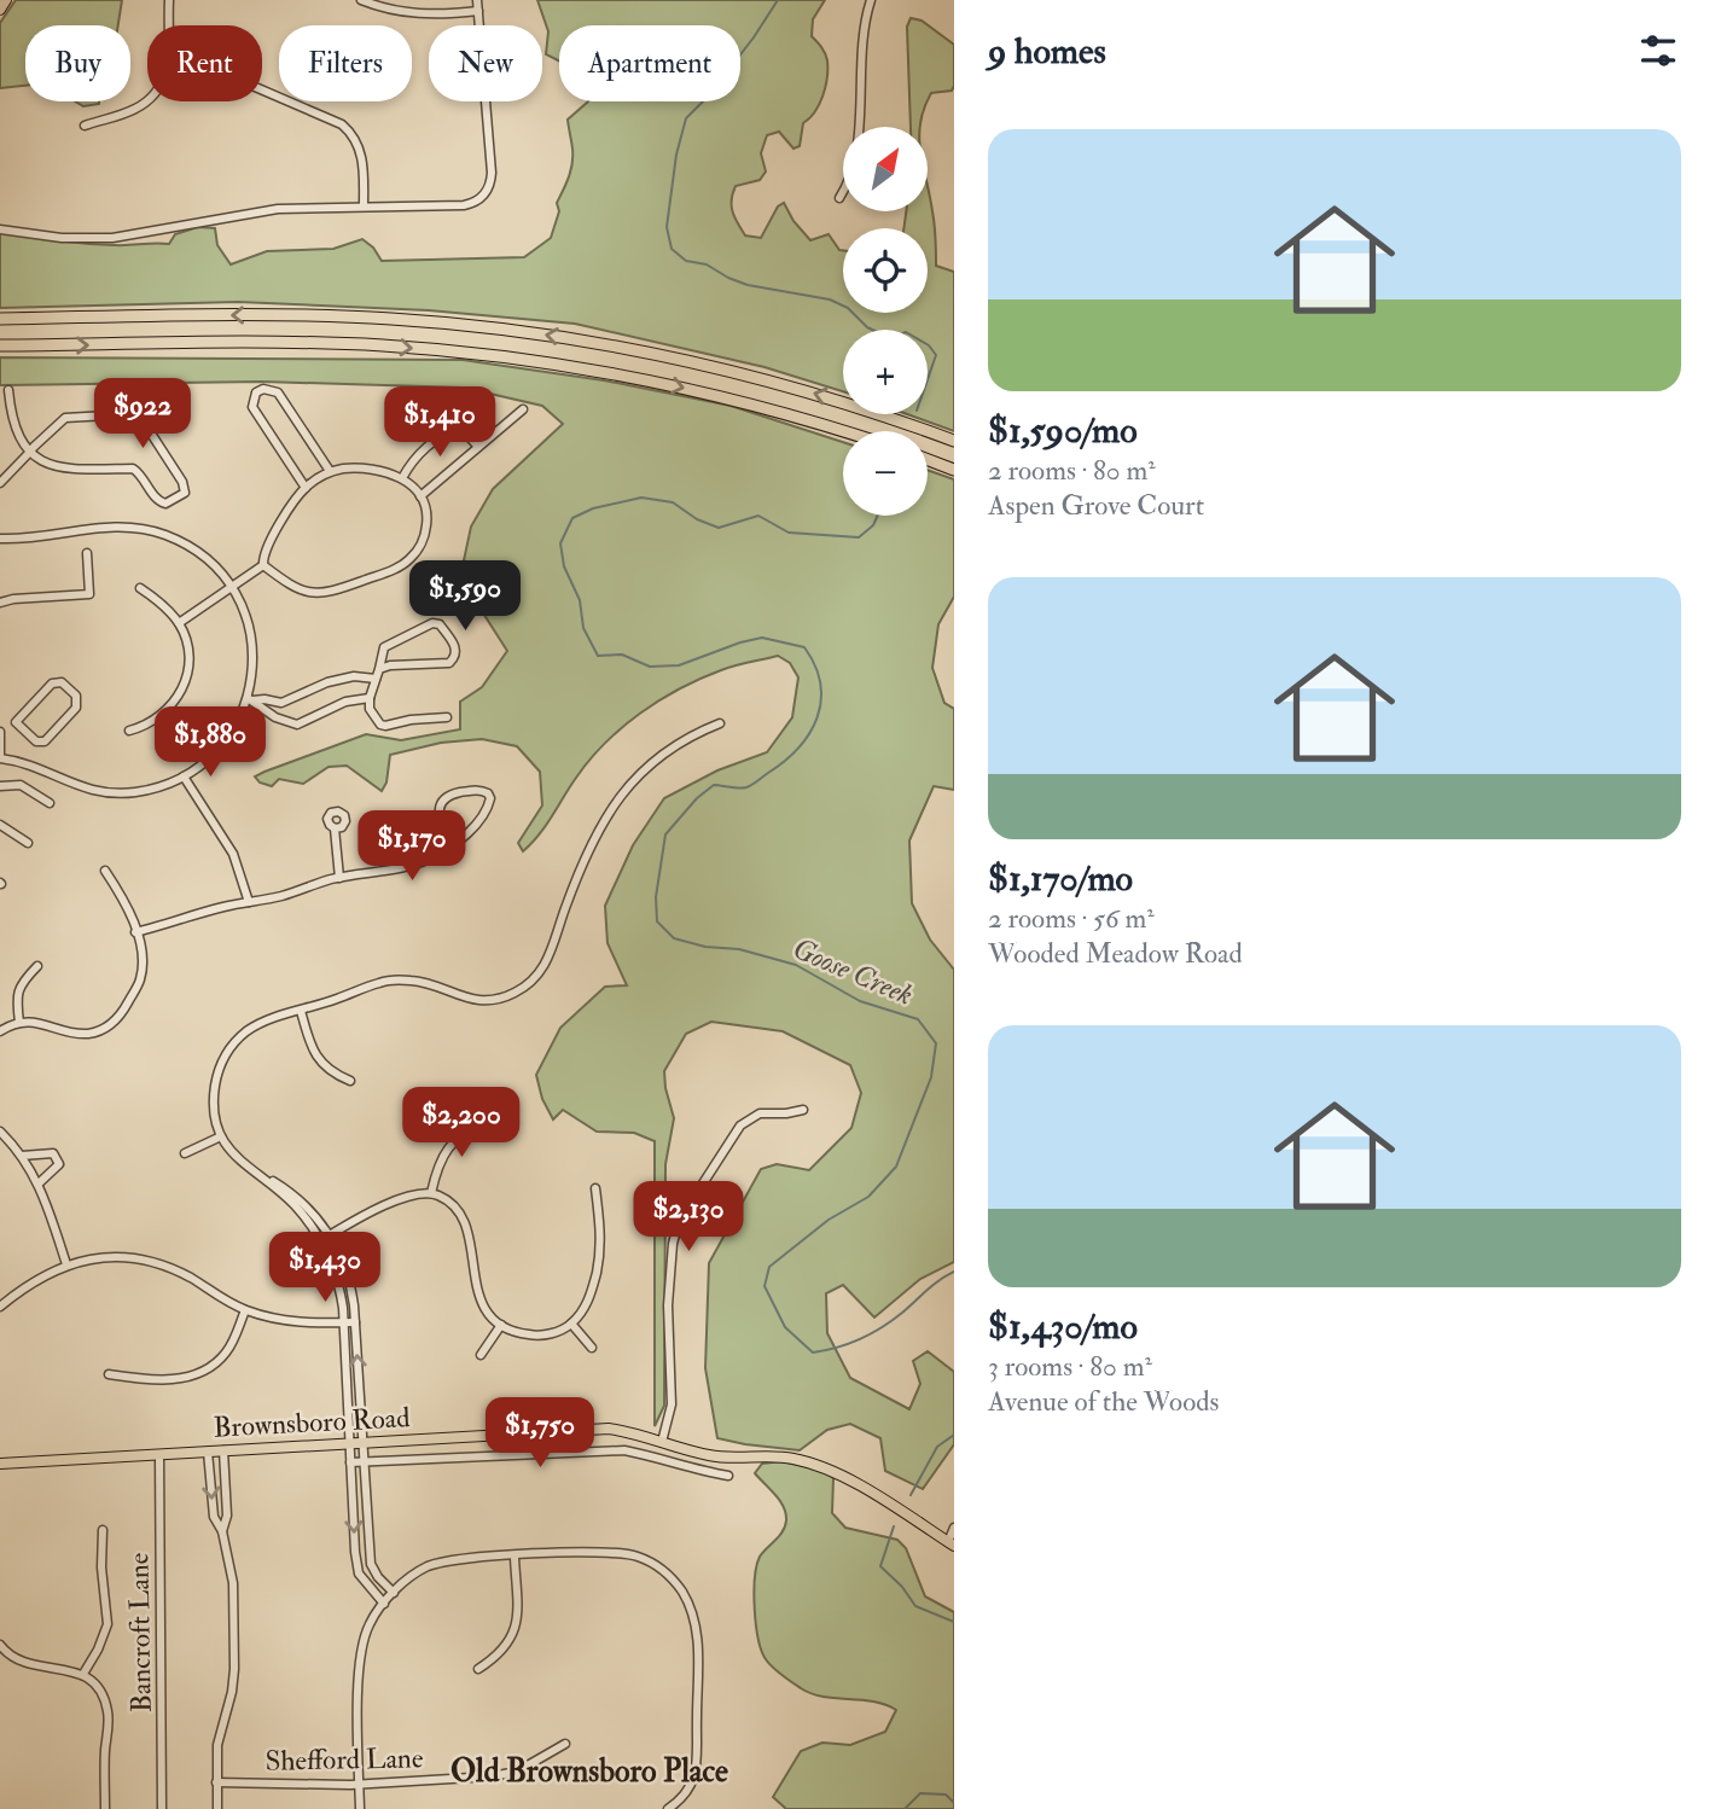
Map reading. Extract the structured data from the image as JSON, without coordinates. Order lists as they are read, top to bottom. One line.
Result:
{"streets":{"main road":["Brownsboro Road"],"street":["Bancroft Lane","Shefford Lane"]},"crossings":[["Brownsboro Road","Bancroft Lane"]],"districts":["Old Brownsboro Place"],"water":["Goose Creek"],"north":"top right","page":{"heading":"9 homes","chip":["Buy","Rent","Filters","New","Apartment"],"list":[{"name":"$1,590/mo","note":"2 rooms · 80 m² · Aspen Grove Court"},{"name":"$1,170/mo","note":"2 rooms · 56 m² · Wooded Meadow Road"},{"name":"$1,430/mo","note":"3 rooms · 80 m² · Avenue of the Woods"}],"map_buttons":["+","−"],"price":["$922","$1,410","$1,590","$1,880","$1,170","$2,200","$2,130","$1,430","$1,750"]}}
